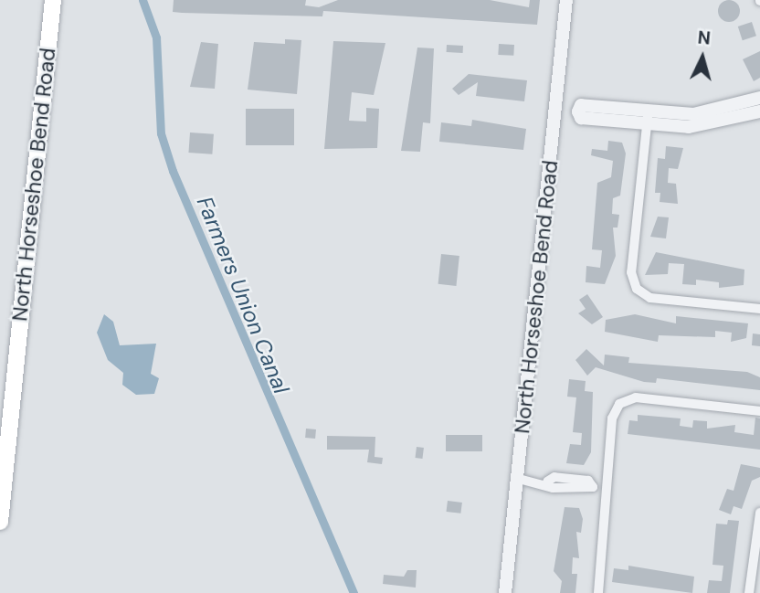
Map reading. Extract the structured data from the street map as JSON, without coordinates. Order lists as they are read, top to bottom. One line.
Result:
{"streets":{"highway":["North Horseshoe Bend Road"]},"water":["Farmers Union Canal"],"north":"top"}
